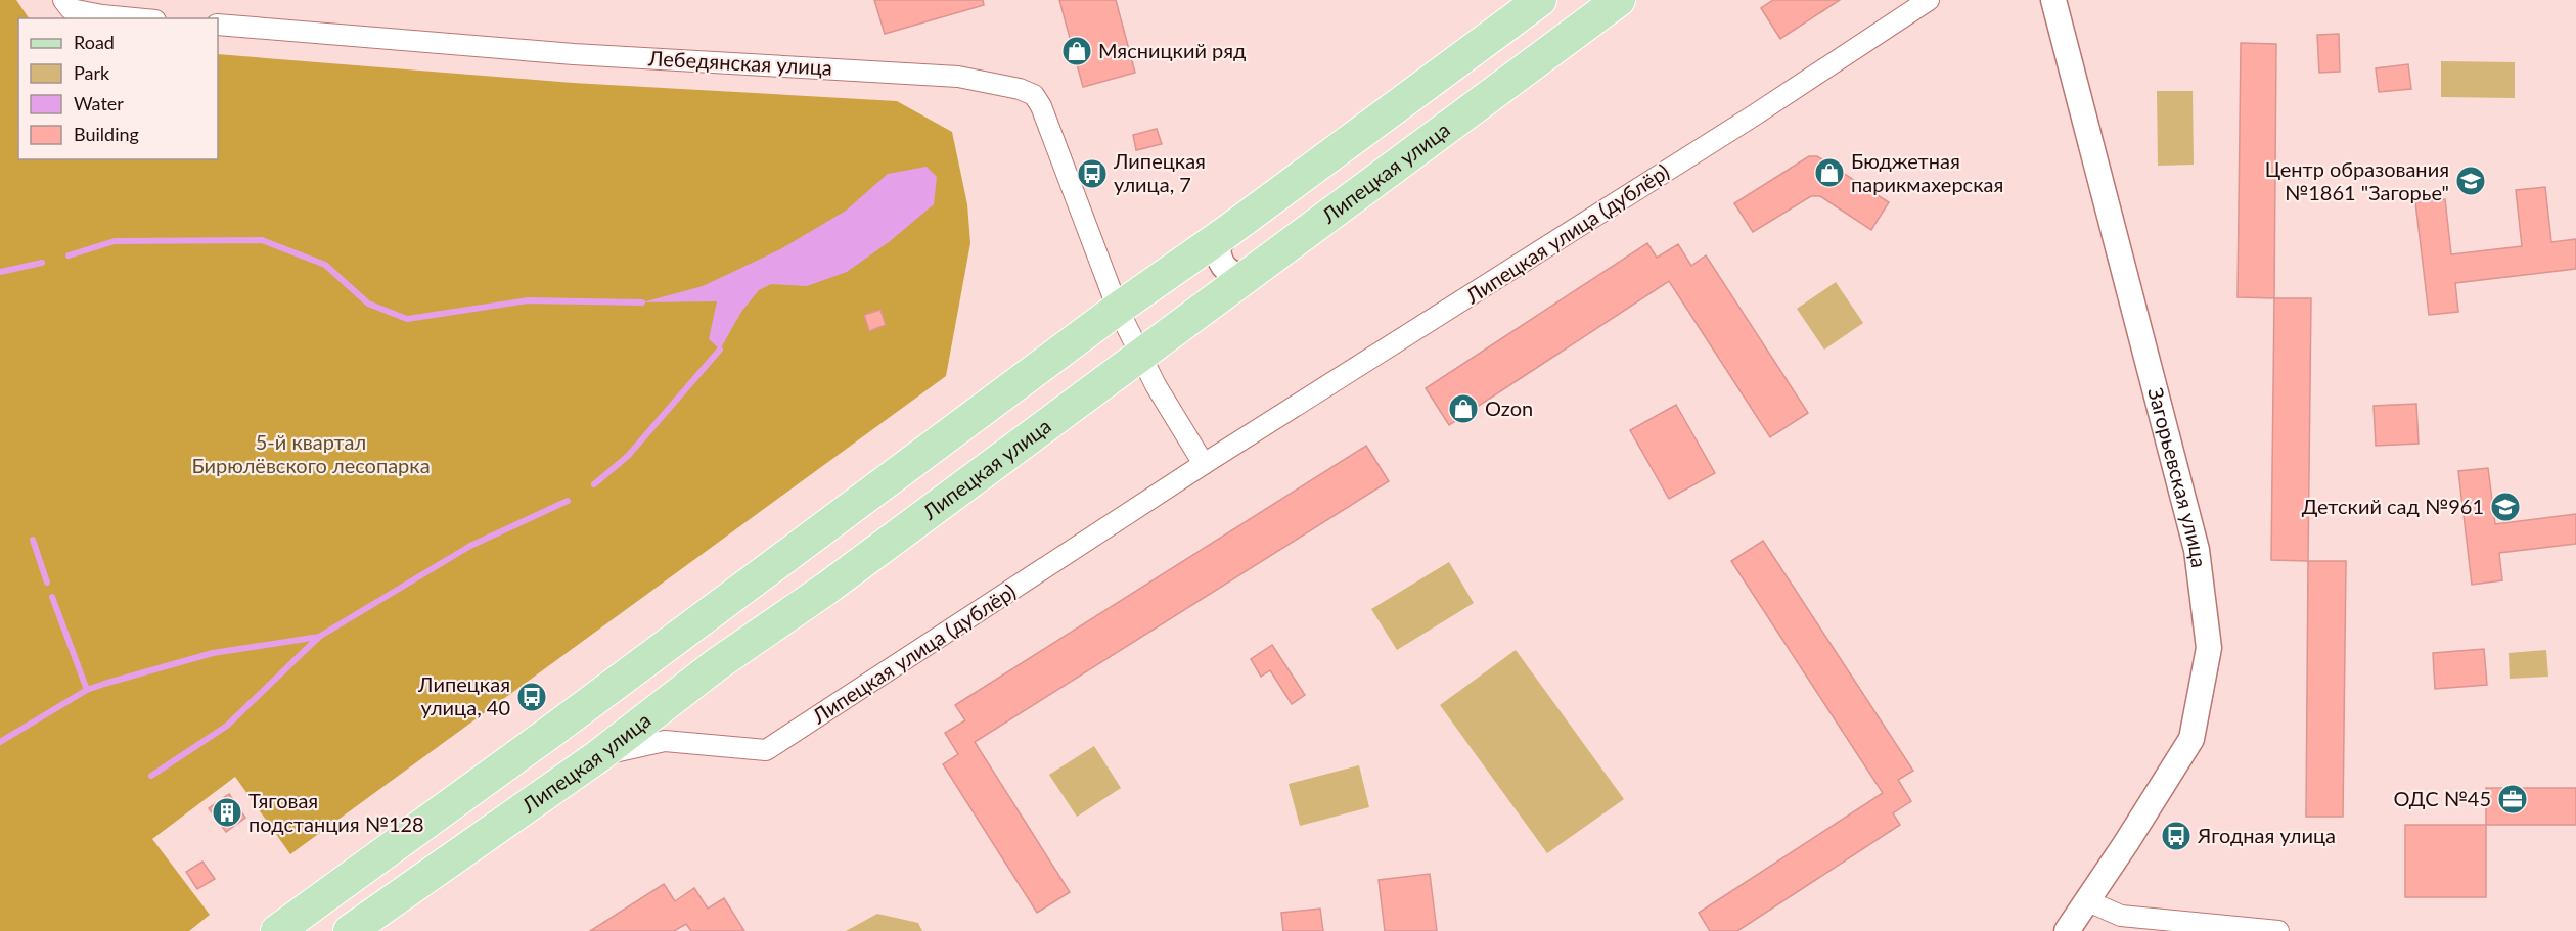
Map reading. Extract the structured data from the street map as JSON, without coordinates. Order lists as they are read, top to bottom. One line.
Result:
{"streets":{"main road":["Липецкая улица"],"street":["Лебедянская улица","Липецкая улица (дублёр)","Загорьевская улица"]},"crossings":[["Лебедянская улица","Липецкая улица"],["Липецкая улица","Липецкая улица (дублёр)"]],"parks":["5-й квартал Бирюлёвского лесопарка"],"places":{"shop":["Мясницкий ряд","Бюджетная парикмахерская","Ozon"],"bus stop":["Липецкая улица, 7","Липецкая улица, 40","Ягодная улица"],"school or university":["Центр образования №1861 \"Загорье\"","Детский сад №961"],"office":["ОДС №45"],"building":["Тяговая подстанция №128"]},"legend":["Road","Park","Water","Building"]}
